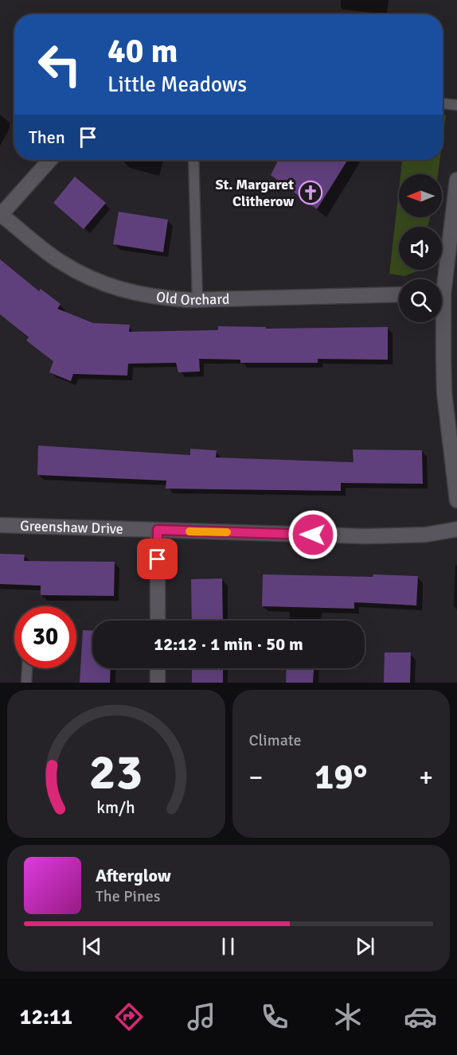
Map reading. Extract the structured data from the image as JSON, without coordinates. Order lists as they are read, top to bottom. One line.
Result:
{"streets":{"street":["Old Orchard","Greenshaw Drive"]},"places":{"church":["St. Margaret Clitherow"]},"north":"left","page":{"turn":["40 m","Little Meadows"],"then":"Then","limit":"30","trip":"12:12 · 1 min · 50 m","tile":"Climate","heat":["−","19°","+"],"song":["Afterglow","The Pines"],"tabs":"12:11","gauge":["23","km/h"]}}
